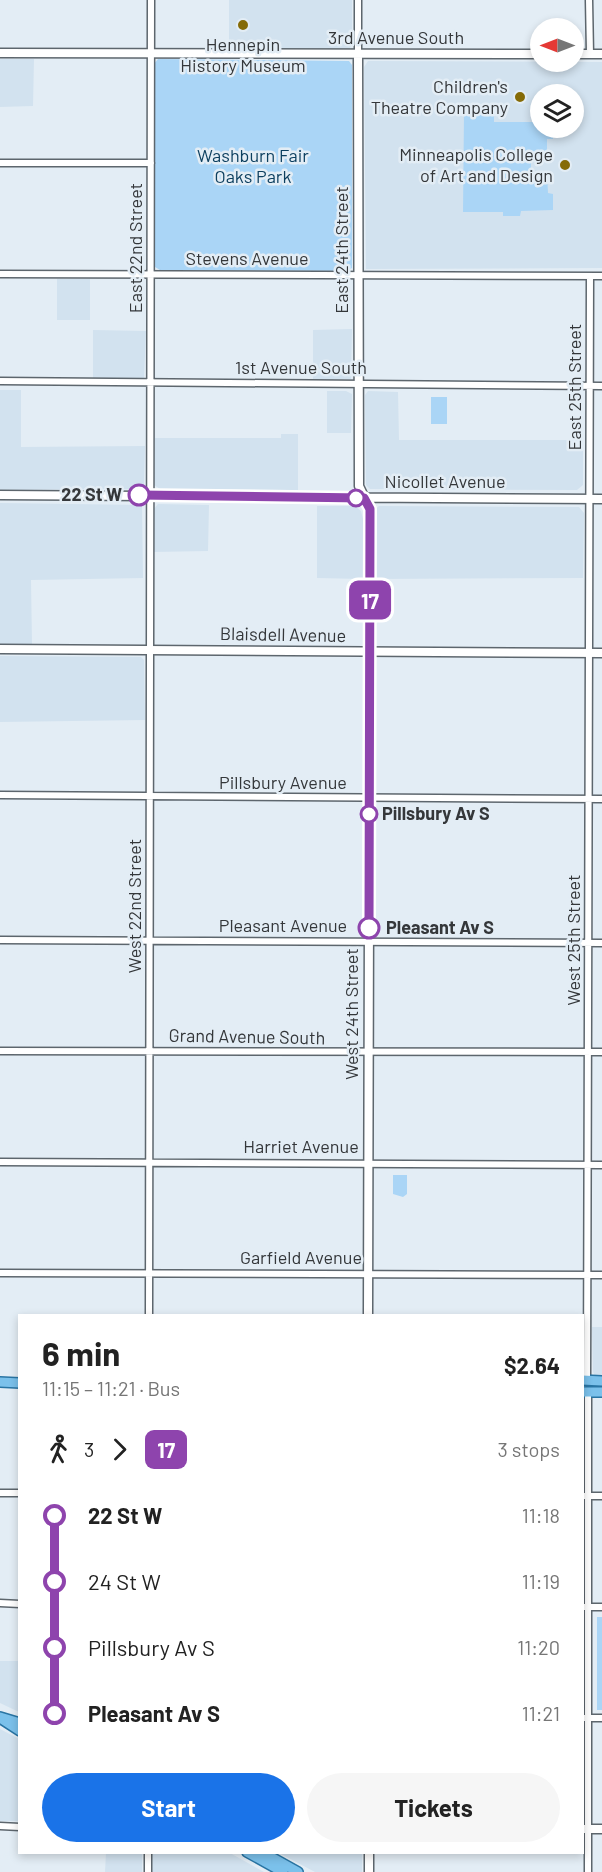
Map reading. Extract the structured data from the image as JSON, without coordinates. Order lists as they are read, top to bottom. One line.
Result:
{"streets":{"street":["3rd Avenue South","East 22nd Street","East 24th Street","Stevens Avenue","1st Avenue South","East 25th Street","Nicollet Avenue","Blaisdell Avenue","Pillsbury Avenue","West 22nd Street","Pleasant Avenue","West 25th Street","West 24th Street","Grand Avenue South","Harriet Avenue","Garfield Avenue"]},"crossings":[["3rd Avenue South","East 22nd Street"],["3rd Avenue South","East 24th Street"],["East 22nd Street","Stevens Avenue"],["East 22nd Street","1st Avenue South"],["East 22nd Street","Nicollet Avenue"],["East 22nd Street","West 22nd Street"],["East 24th Street","Stevens Avenue"],["East 24th Street","1st Avenue South"],["East 24th Street","Nicollet Avenue"],["East 24th Street","West 24th Street"],["Stevens Avenue","East 25th Street"],["1st Avenue South","East 25th Street"],["East 25th Street","Nicollet Avenue"],["East 25th Street","West 25th Street"],["Nicollet Avenue","West 22nd Street"],["Nicollet Avenue","West 25th Street"],["Nicollet Avenue","West 24th Street"],["Blaisdell Avenue","West 22nd Street"],["Blaisdell Avenue","West 25th Street"],["Blaisdell Avenue","West 24th Street"],["Pillsbury Avenue","West 22nd Street"],["Pillsbury Avenue","West 25th Street"],["Pillsbury Avenue","West 24th Street"],["West 22nd Street","Pleasant Avenue"],["West 22nd Street","Grand Avenue South"],["West 22nd Street","Harriet Avenue"],["West 22nd Street","Garfield Avenue"],["Pleasant Avenue","West 25th Street"],["Pleasant Avenue","West 24th Street"],["West 25th Street","Grand Avenue South"],["West 25th Street","Harriet Avenue"],["West 25th Street","Garfield Avenue"],["West 24th Street","Grand Avenue South"],["West 24th Street","Harriet Avenue"],["West 24th Street","Garfield Avenue"]],"parks":["Washburn Fair Oaks Park"],"places":["Hennepin History Museum","Children's Theatre Company","Minneapolis College of Art and Design","22 St W","Pillsbury Av S","Pleasant Av S"],"lines":["bus line 17"],"north":"left","page":{"on_map":"17","heading":["6 min","11:15 – 11:21 · Bus","$2.64"],"legs":["3","17","3 stops"],"list":[{"name":"22 St W","value":"11:18"},{"name":"24 St W","value":"11:19"},{"name":"Pillsbury Av S","value":"11:20"},{"name":"Pleasant Av S","value":"11:21"}],"buttons":["Start","Tickets"]}}
